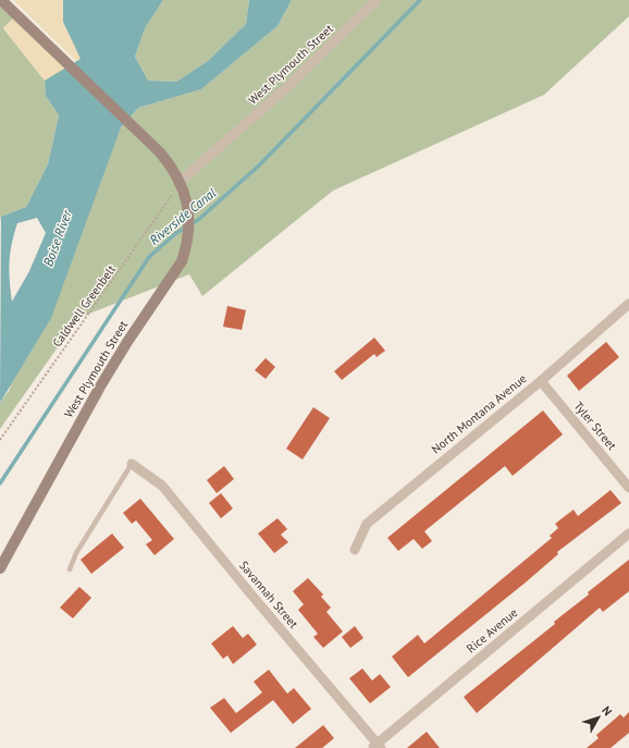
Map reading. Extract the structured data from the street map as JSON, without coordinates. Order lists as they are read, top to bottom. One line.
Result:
{"streets":{"street":["West Plymouth Street","North Montana Avenue","Tyler Street","Savannah Street","Rice Avenue"],"path":["Caldwell Greenbelt"]},"crossings":[["West Plymouth Street","Caldwell Greenbelt"],["North Montana Avenue","Tyler Street"],["Savannah Street","Rice Avenue"]],"water":["Riverside Canal","Boise River"],"north":"top right"}
